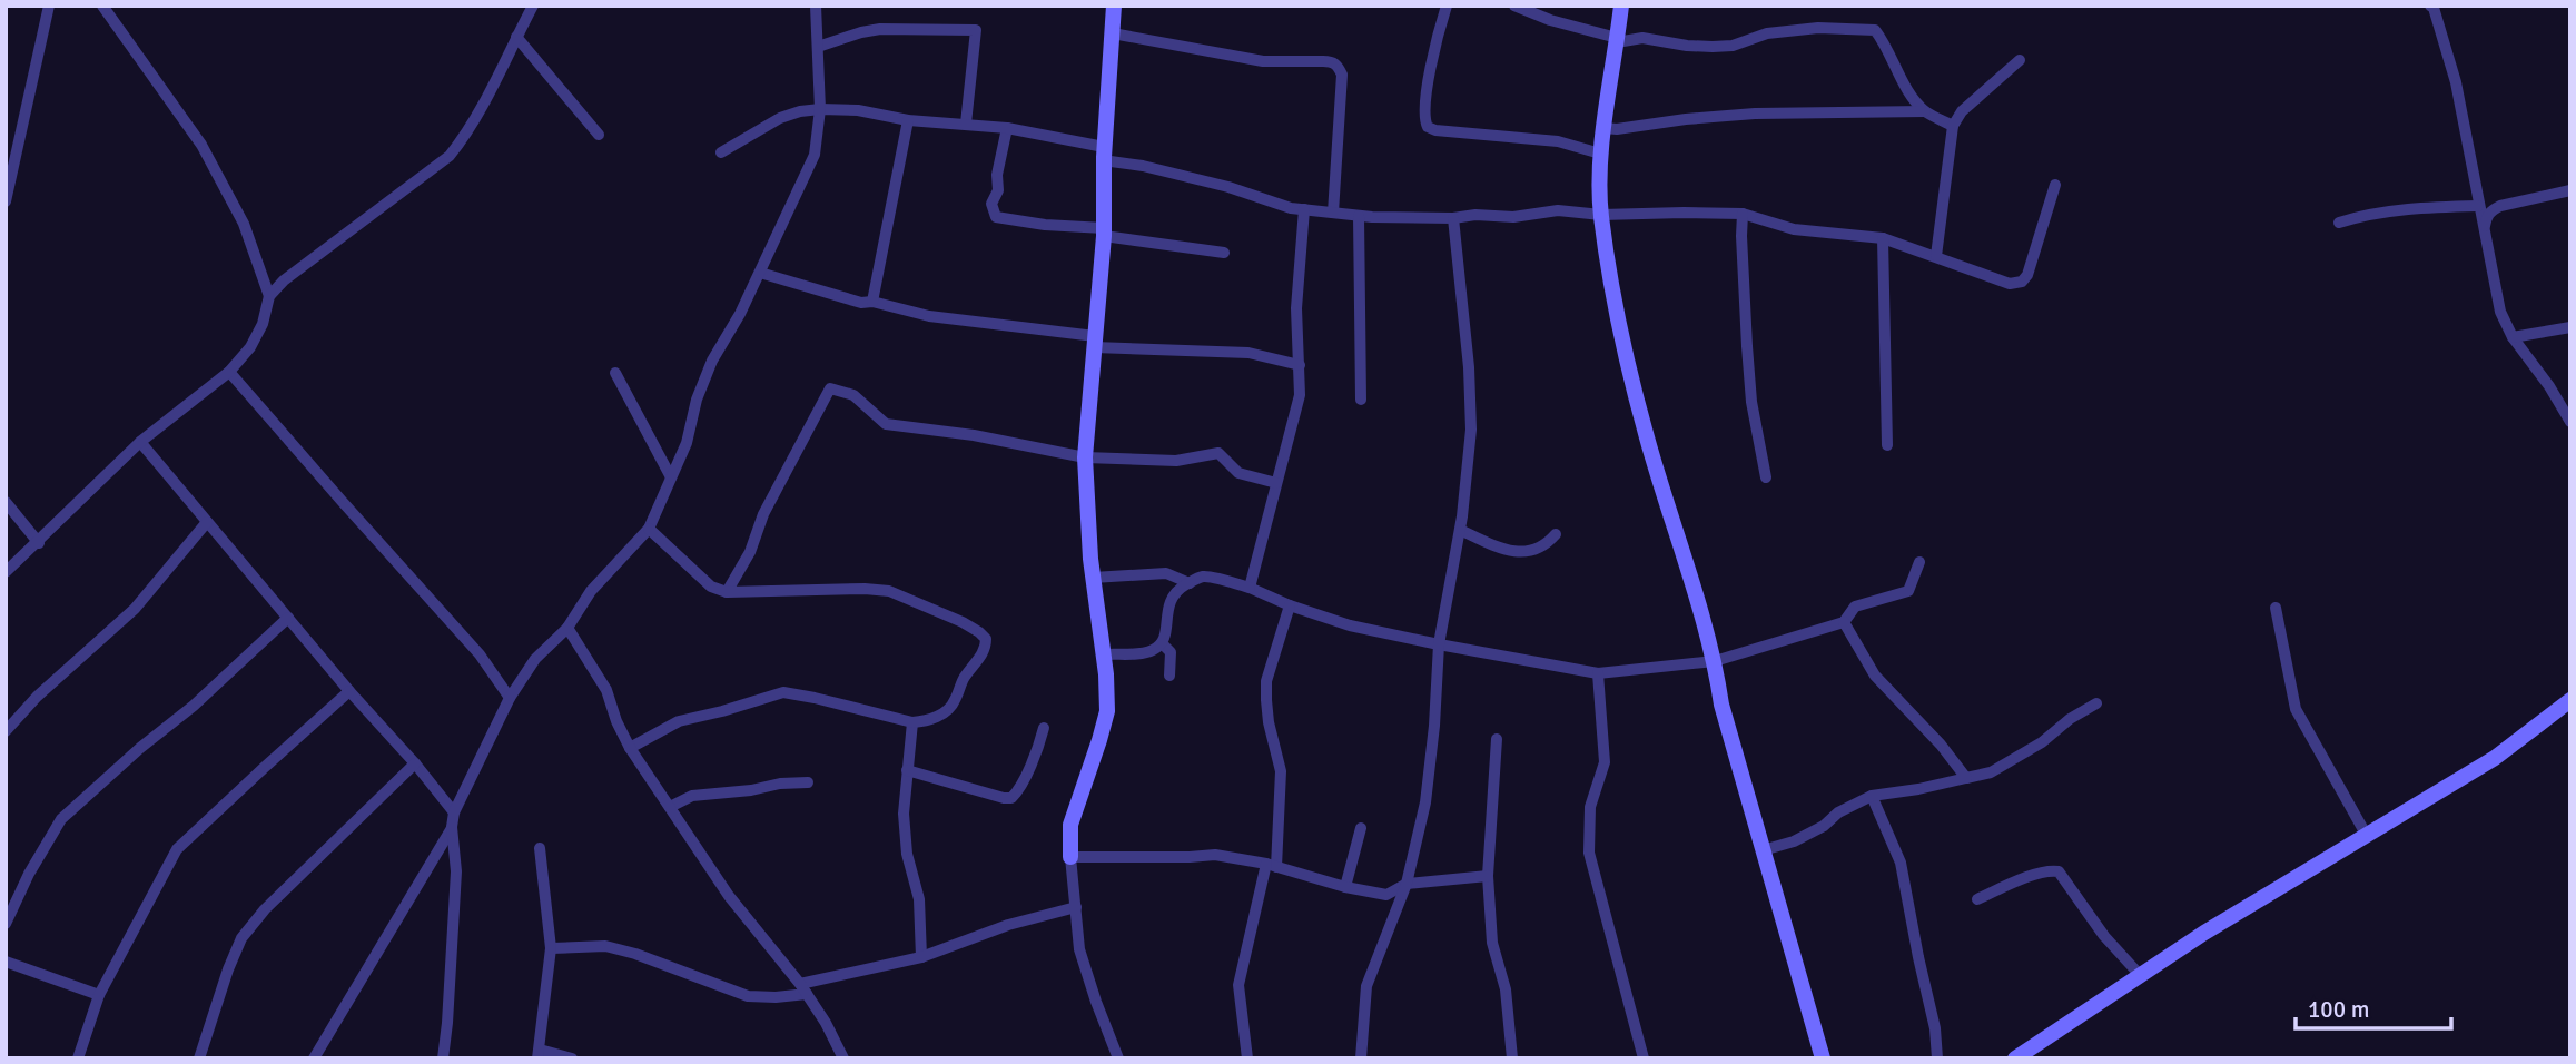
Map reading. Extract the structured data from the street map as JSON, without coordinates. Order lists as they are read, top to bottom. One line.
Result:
{"scale_bar":"100 m"}
